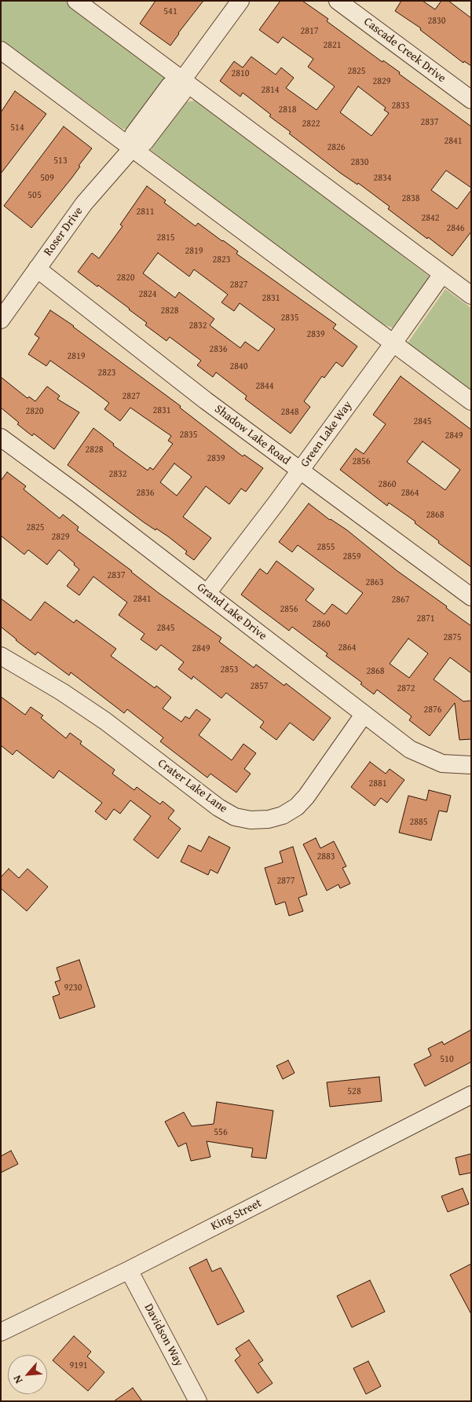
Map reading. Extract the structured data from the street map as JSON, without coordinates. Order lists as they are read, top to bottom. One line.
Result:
{"streets":{"street":["Cascade Creek Drive","Roser Drive","Green Lake Way","Shadow Lake Road","Grand Lake Drive","Crater Lake Lane","King Street","Davidson Way"]},"crossings":[["Roser Drive","Shadow Lake Road"],["Green Lake Way","Shadow Lake Road"],["Green Lake Way","Grand Lake Drive"],["Grand Lake Drive","Crater Lake Lane"],["King Street","Davidson Way"]],"house_numbers":["541","2830","2817","2821","2825","2810","2829","2814","2833","2818","2837","2822","514","2841","2826","513","2830","509","2834","505","2838","2811","2842","2846","2815","2819","2823","2820","2827","2824","2831","2828","2835","2832","2839","2836","2819","2840","2823","2844","2827","2831","2820","2848","2845","2835","2849","2828","2839","2856","2832","2860","2836","2864","2868","2825","2829","2855","2859","2837","2863","2841","2867","2856","2871","2860","2845","2875","2864","2849","2853","2868","2857","2872","2876","2881","2885","2883","2877","9230","510","528","556","9191"],"north":"bottom left"}
